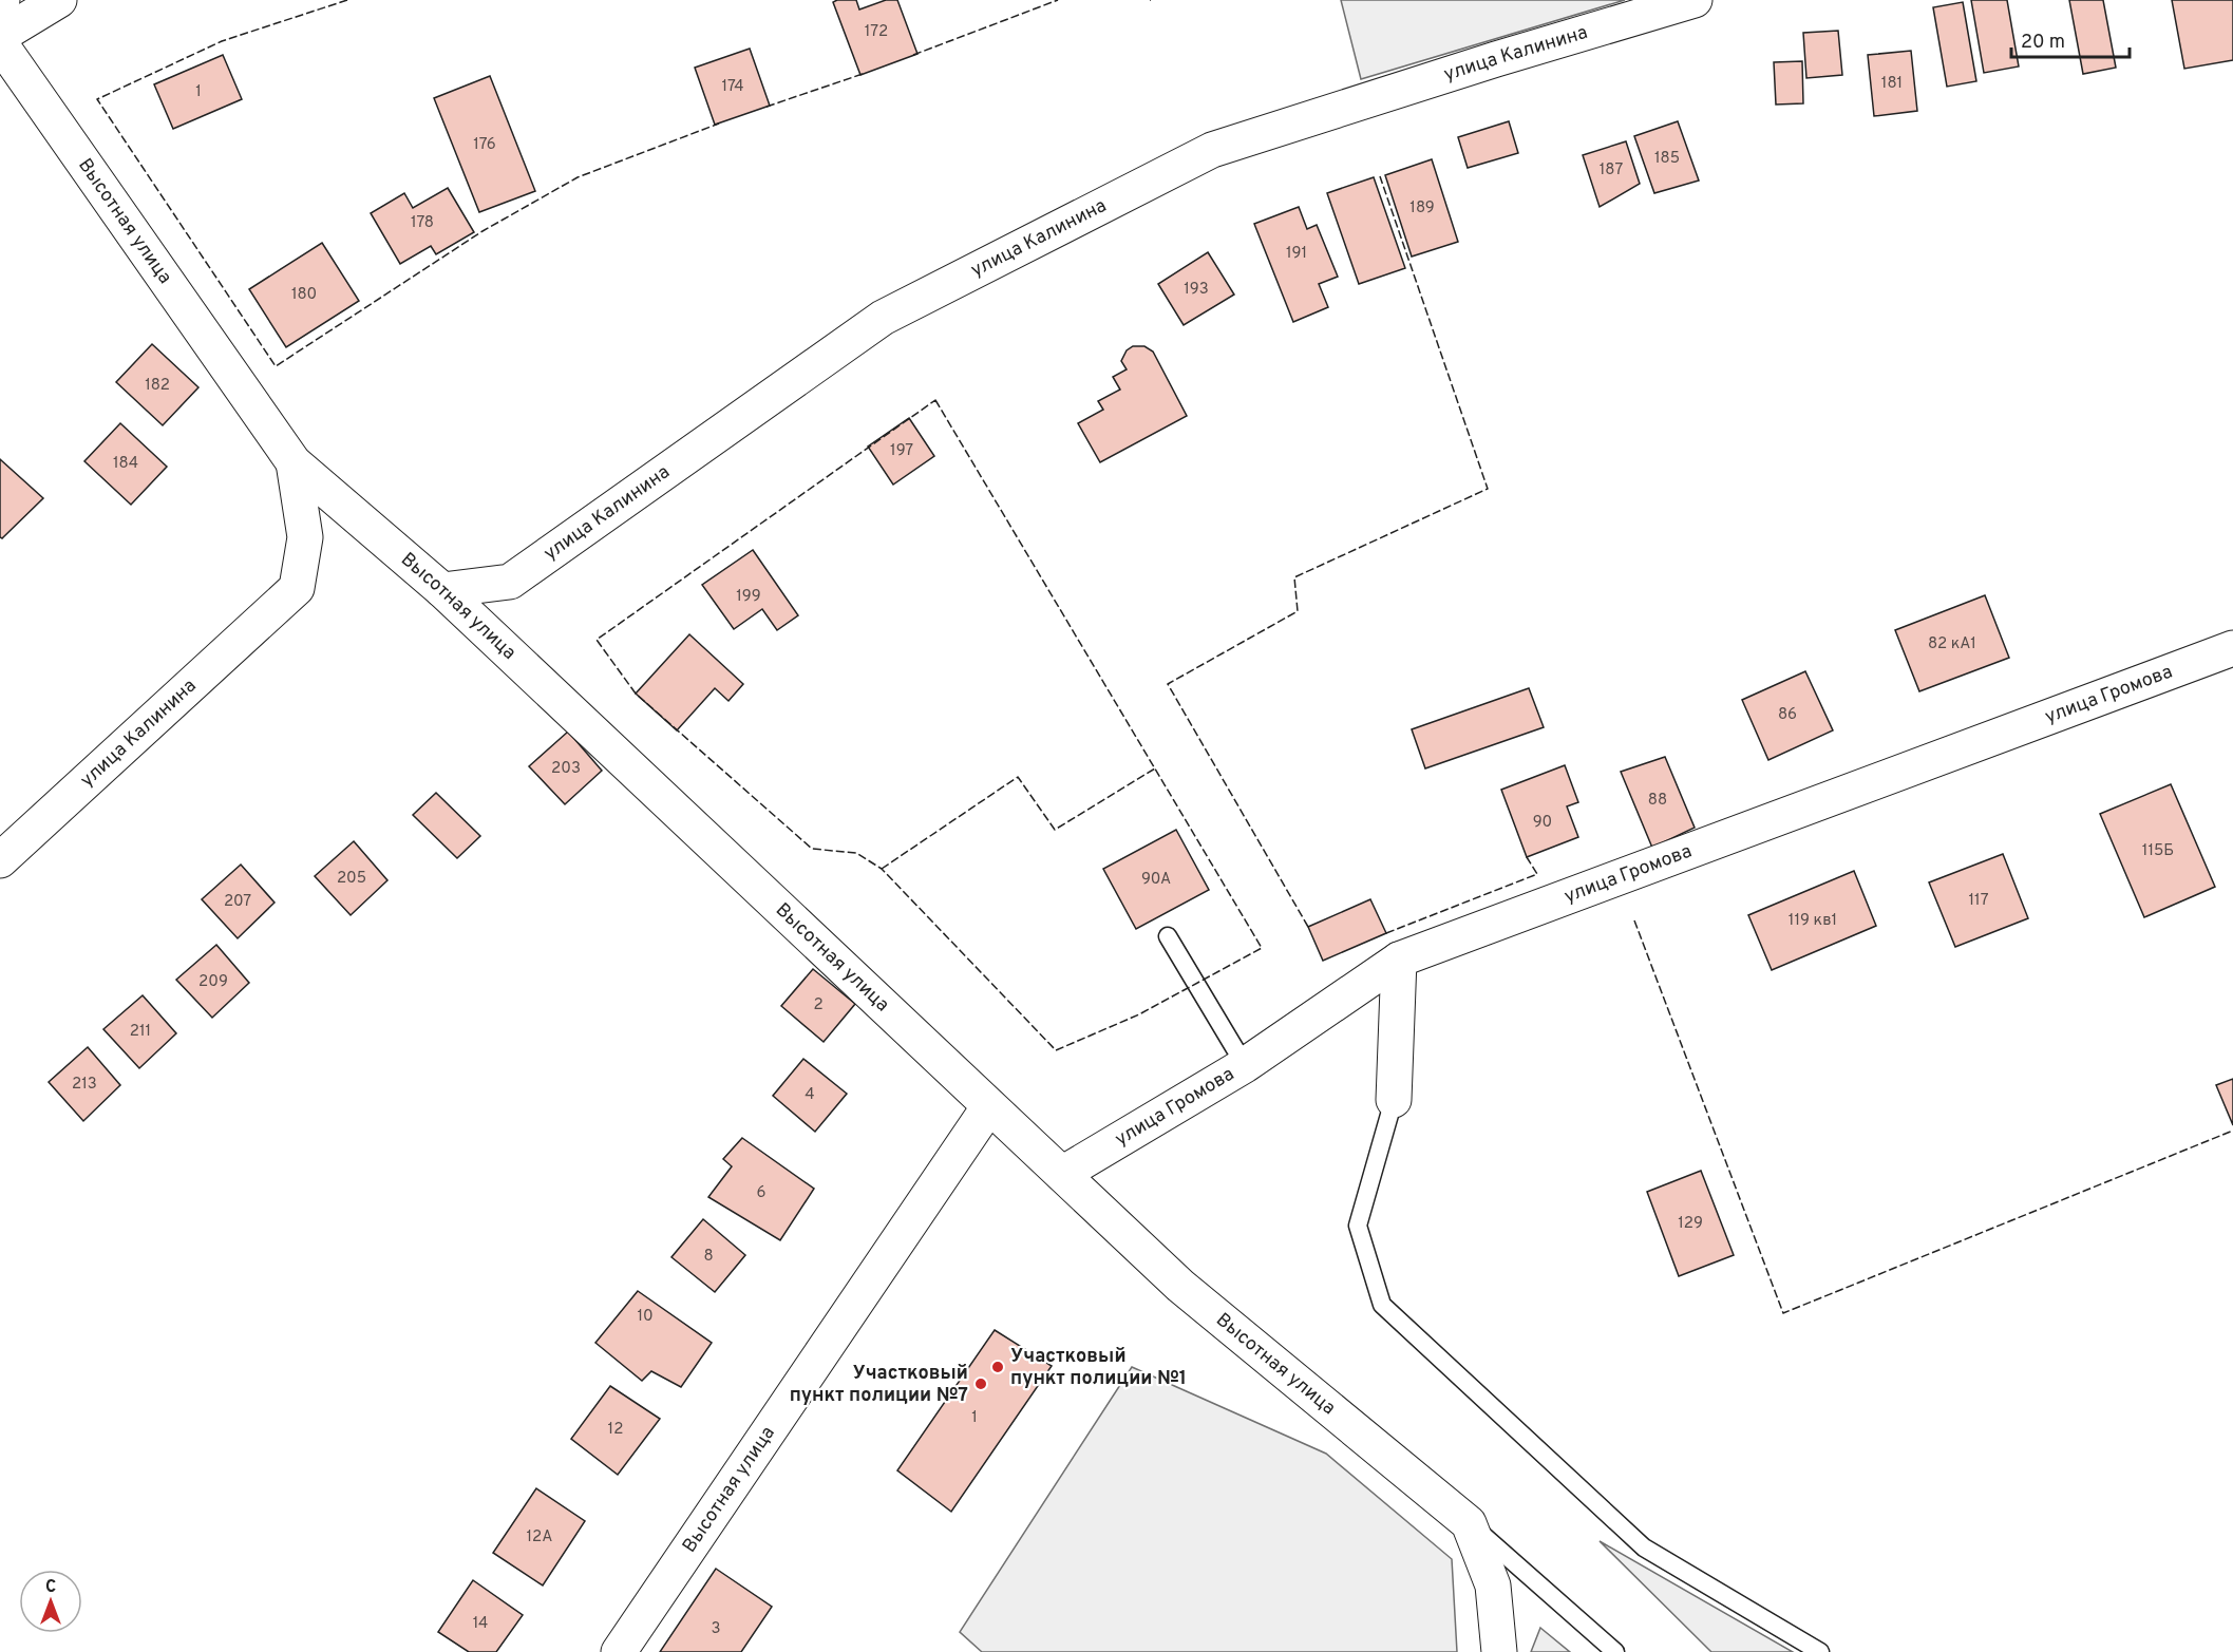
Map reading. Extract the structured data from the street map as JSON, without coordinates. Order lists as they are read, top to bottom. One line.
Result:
{"streets":{"street":["улица Калинина","Высотная улица","улица Громова"]},"crossings":[["улица Калинина","Высотная улица"],["Высотная улица","улица Громова"]],"places":["Участковый пункт полиции №1","Участковый пункт полиции №7"],"house_numbers":["172","181","174","1","176","185","187","189","178","191","193","180","182","197","184","199","82 кА1","86","203","88","90","115Б","205","90А","117","207","119 кв1","209","2","211","213","4","6","129","8","10","1","12","12А","14","3"],"scale_bar":"20 m","north":"top"}
